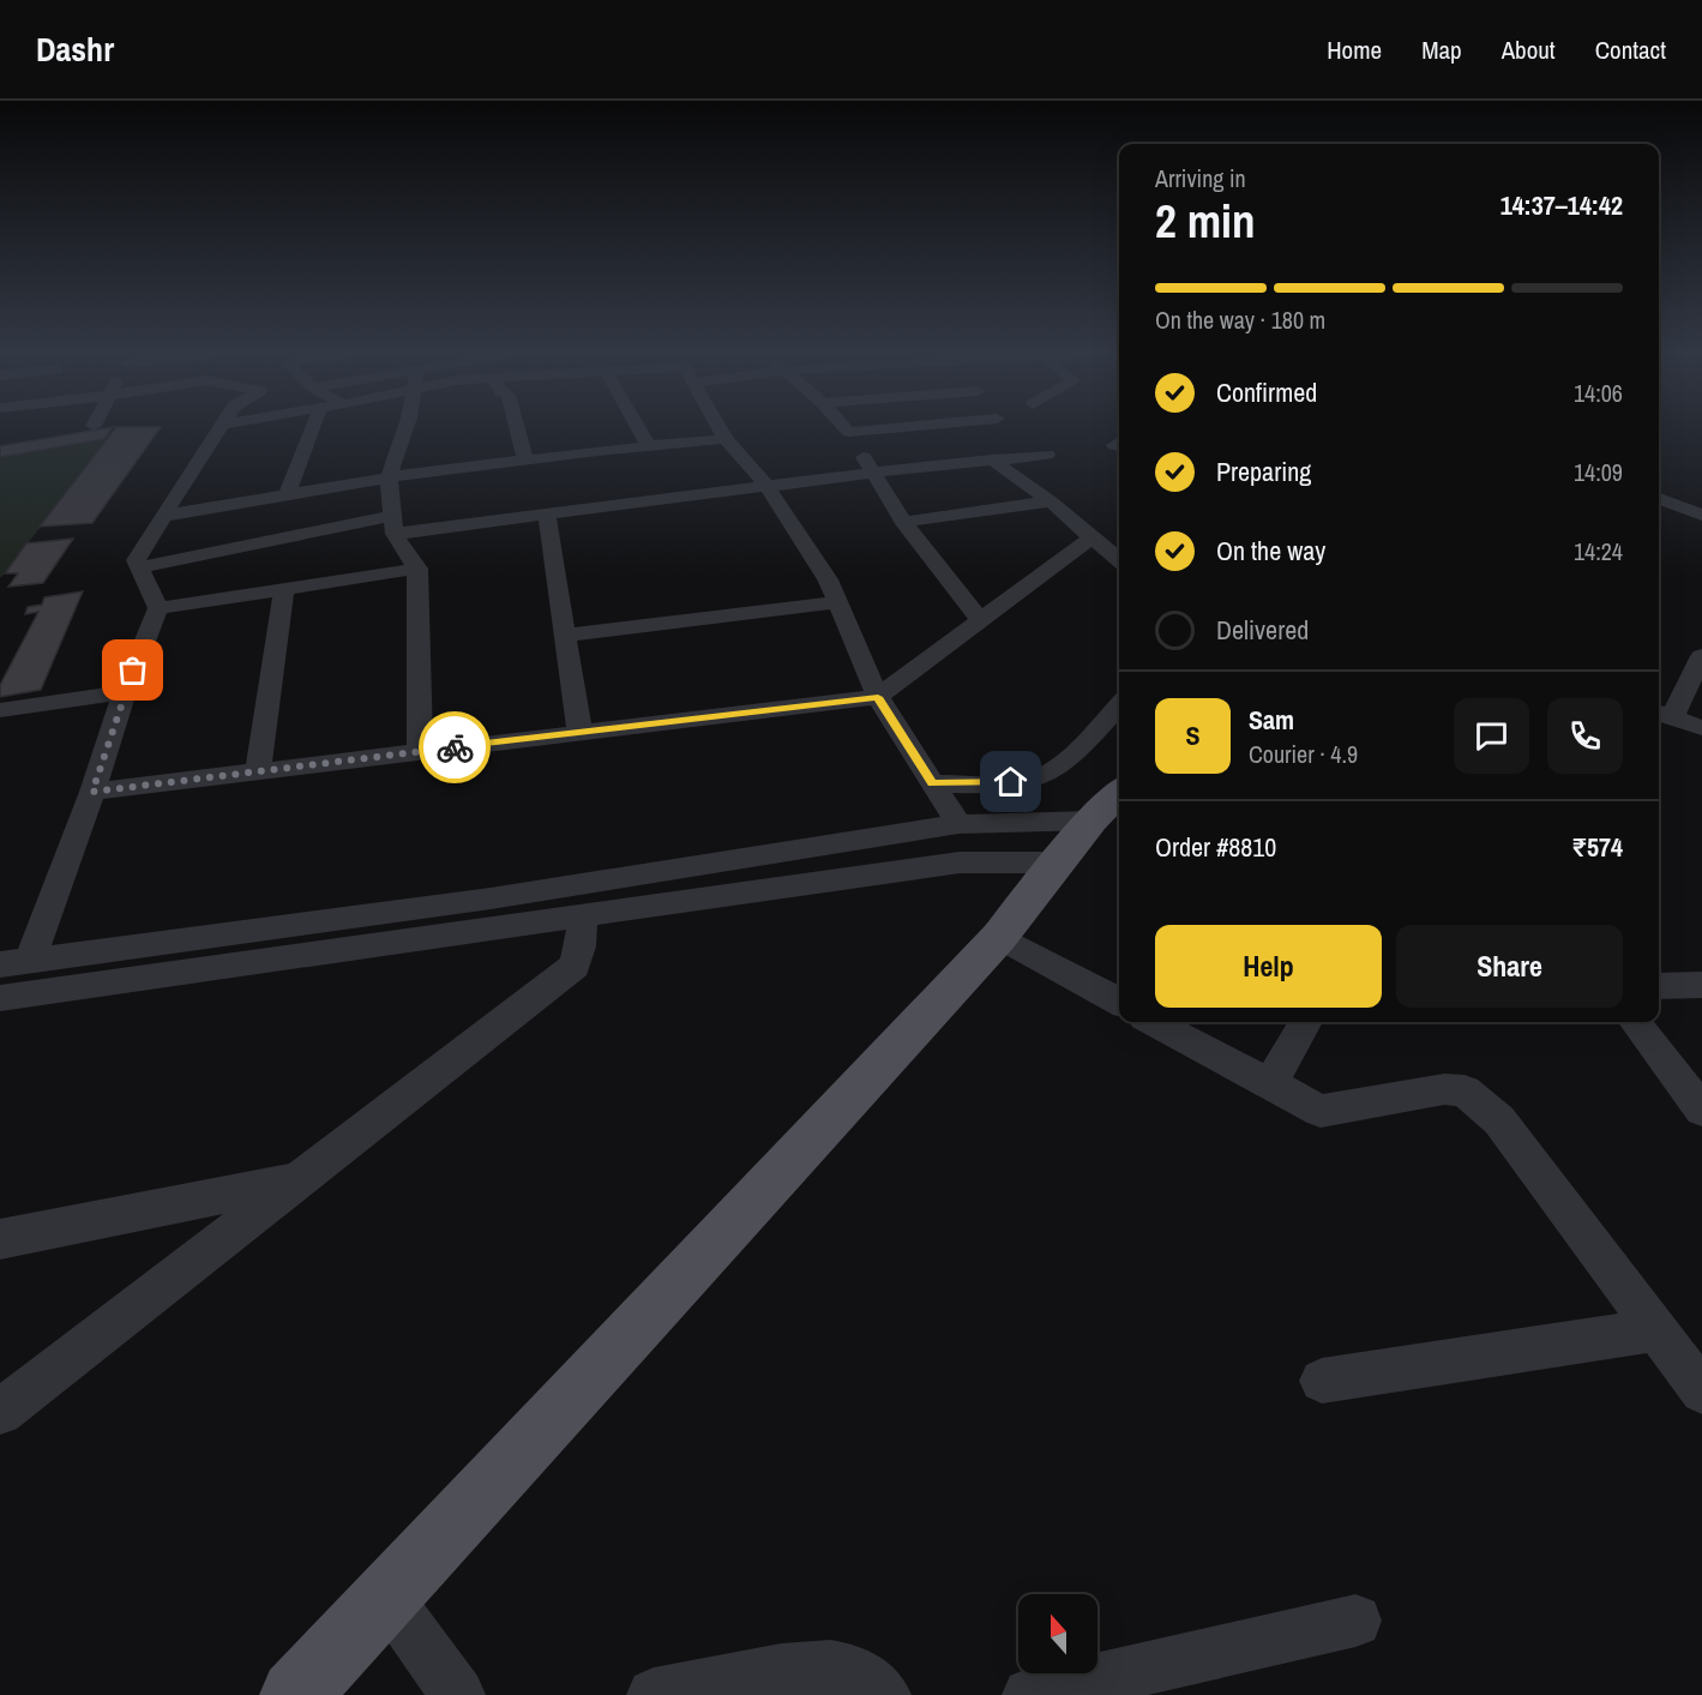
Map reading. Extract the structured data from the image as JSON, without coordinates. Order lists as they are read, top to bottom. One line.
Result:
{"north":"top","page":{"header":"Dashr","nav":["Home","Map","About","Contact"],"heading":["2 min","Arriving in","14:37–14:42"],"panel":["Sam","Courier · 4.9","Order #8810","₹574"],"bar":"On the way · 180 m","list":[["Confirmed","14:06"],["Preparing","14:09"],["On the way","14:24"],"Delivered"],"round":"S","buttons":["Help","Share"]}}
